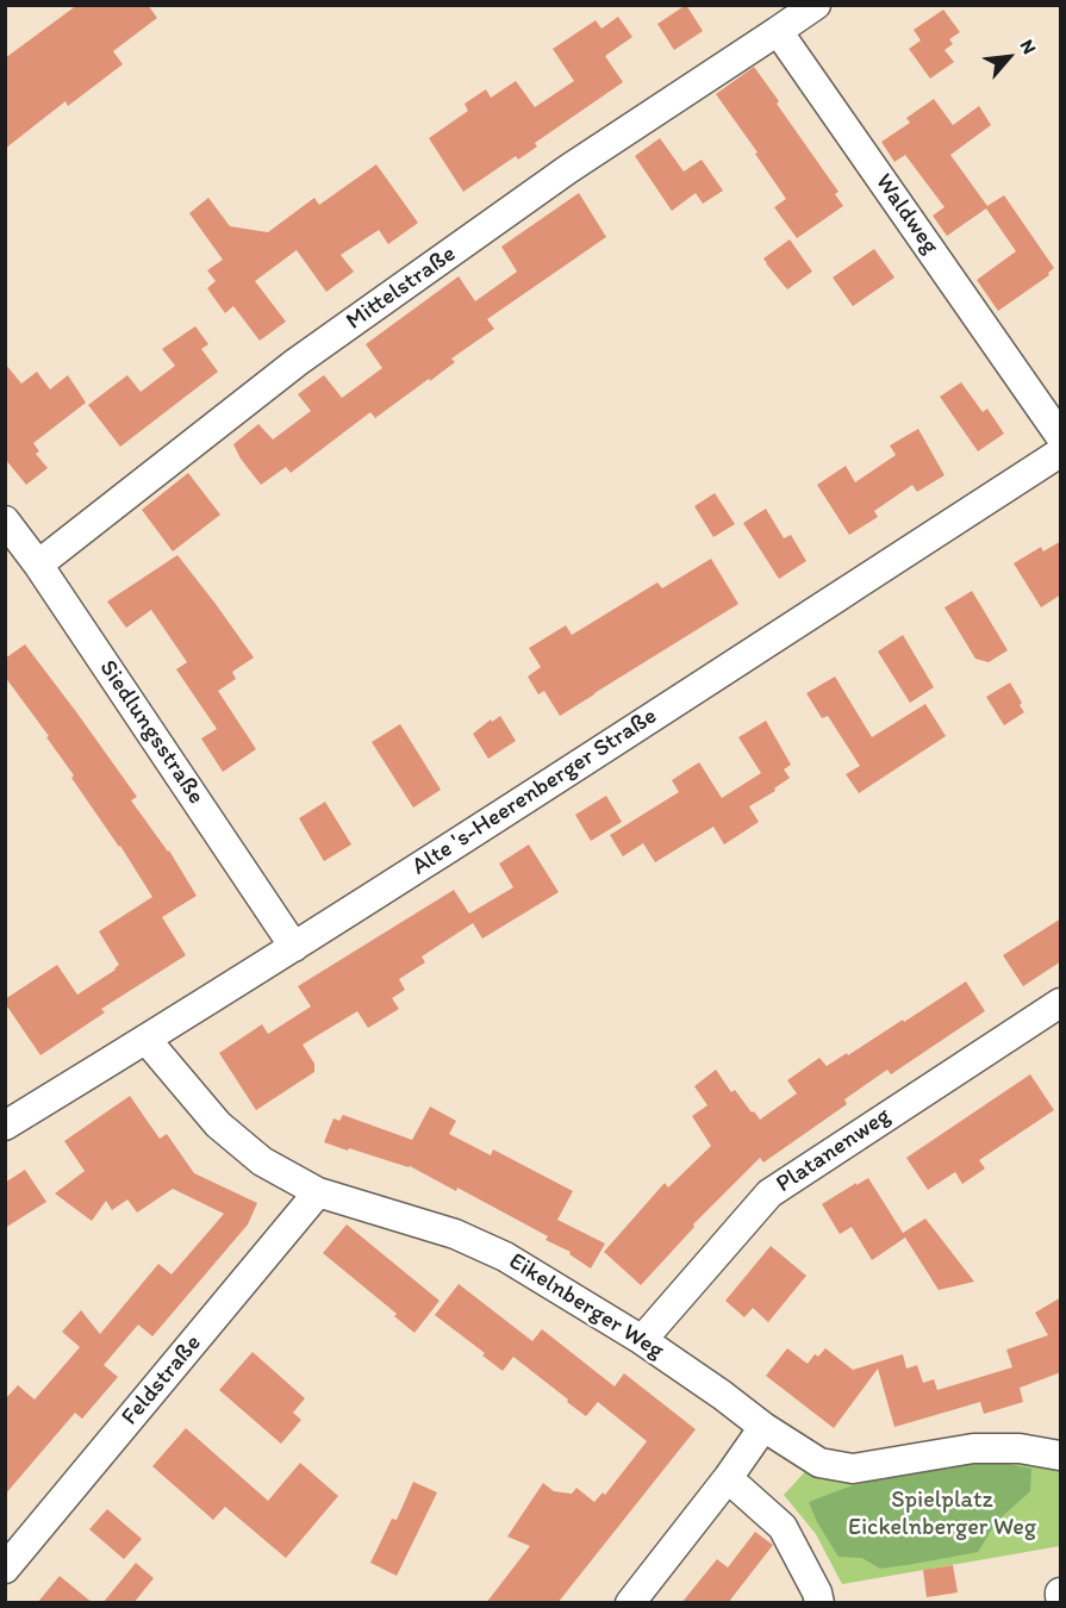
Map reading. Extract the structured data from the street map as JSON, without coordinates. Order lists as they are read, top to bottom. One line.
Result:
{"streets":{"street":["Waldweg","Mittelstraße","Siedlungsstraße","Alte 's-Heerenberger Straße","Platanenweg","Eikelnberger Weg","Feldstraße"]},"crossings":[["Waldweg","Mittelstraße"],["Mittelstraße","Siedlungsstraße"],["Siedlungsstraße","Alte 's-Heerenberger Straße"],["Alte 's-Heerenberger Straße","Eikelnberger Weg"],["Platanenweg","Eikelnberger Weg"],["Eikelnberger Weg","Feldstraße"]],"parks":["Spielplatz Eickelnberger Weg"],"north":"top right"}
